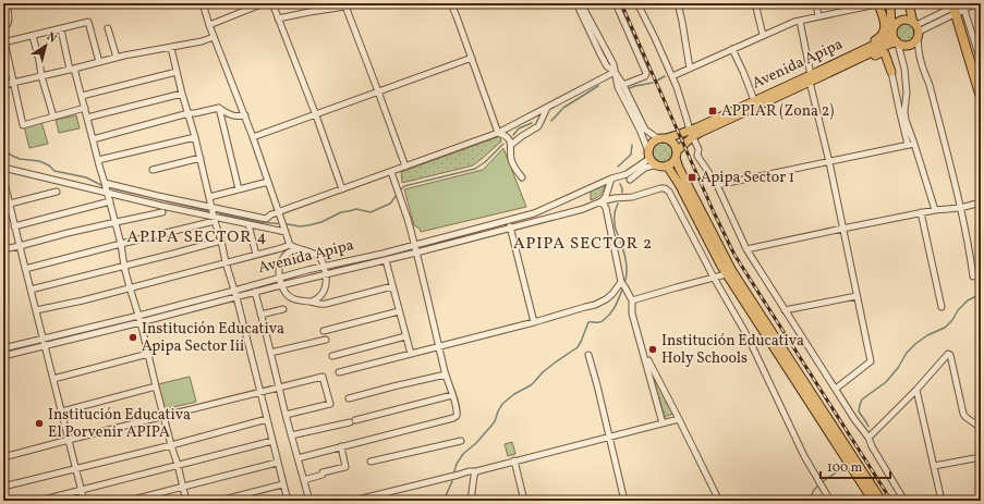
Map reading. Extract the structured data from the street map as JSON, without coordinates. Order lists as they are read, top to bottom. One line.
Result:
{"streets":{"main road":["Avenida Apipa"]},"districts":["APIPA SECTOR 4","APIPA SECTOR 2"],"places":{"transit":["APPIAR (Zona 2)","Apipa Sector 1"],"other":["Institución Educativa Apipa Sector Iii","Institución Educativa Holy Schools","Institución Educativa El Porvenir APIPA"]},"scale_bar":"100 m","north":"top right"}
